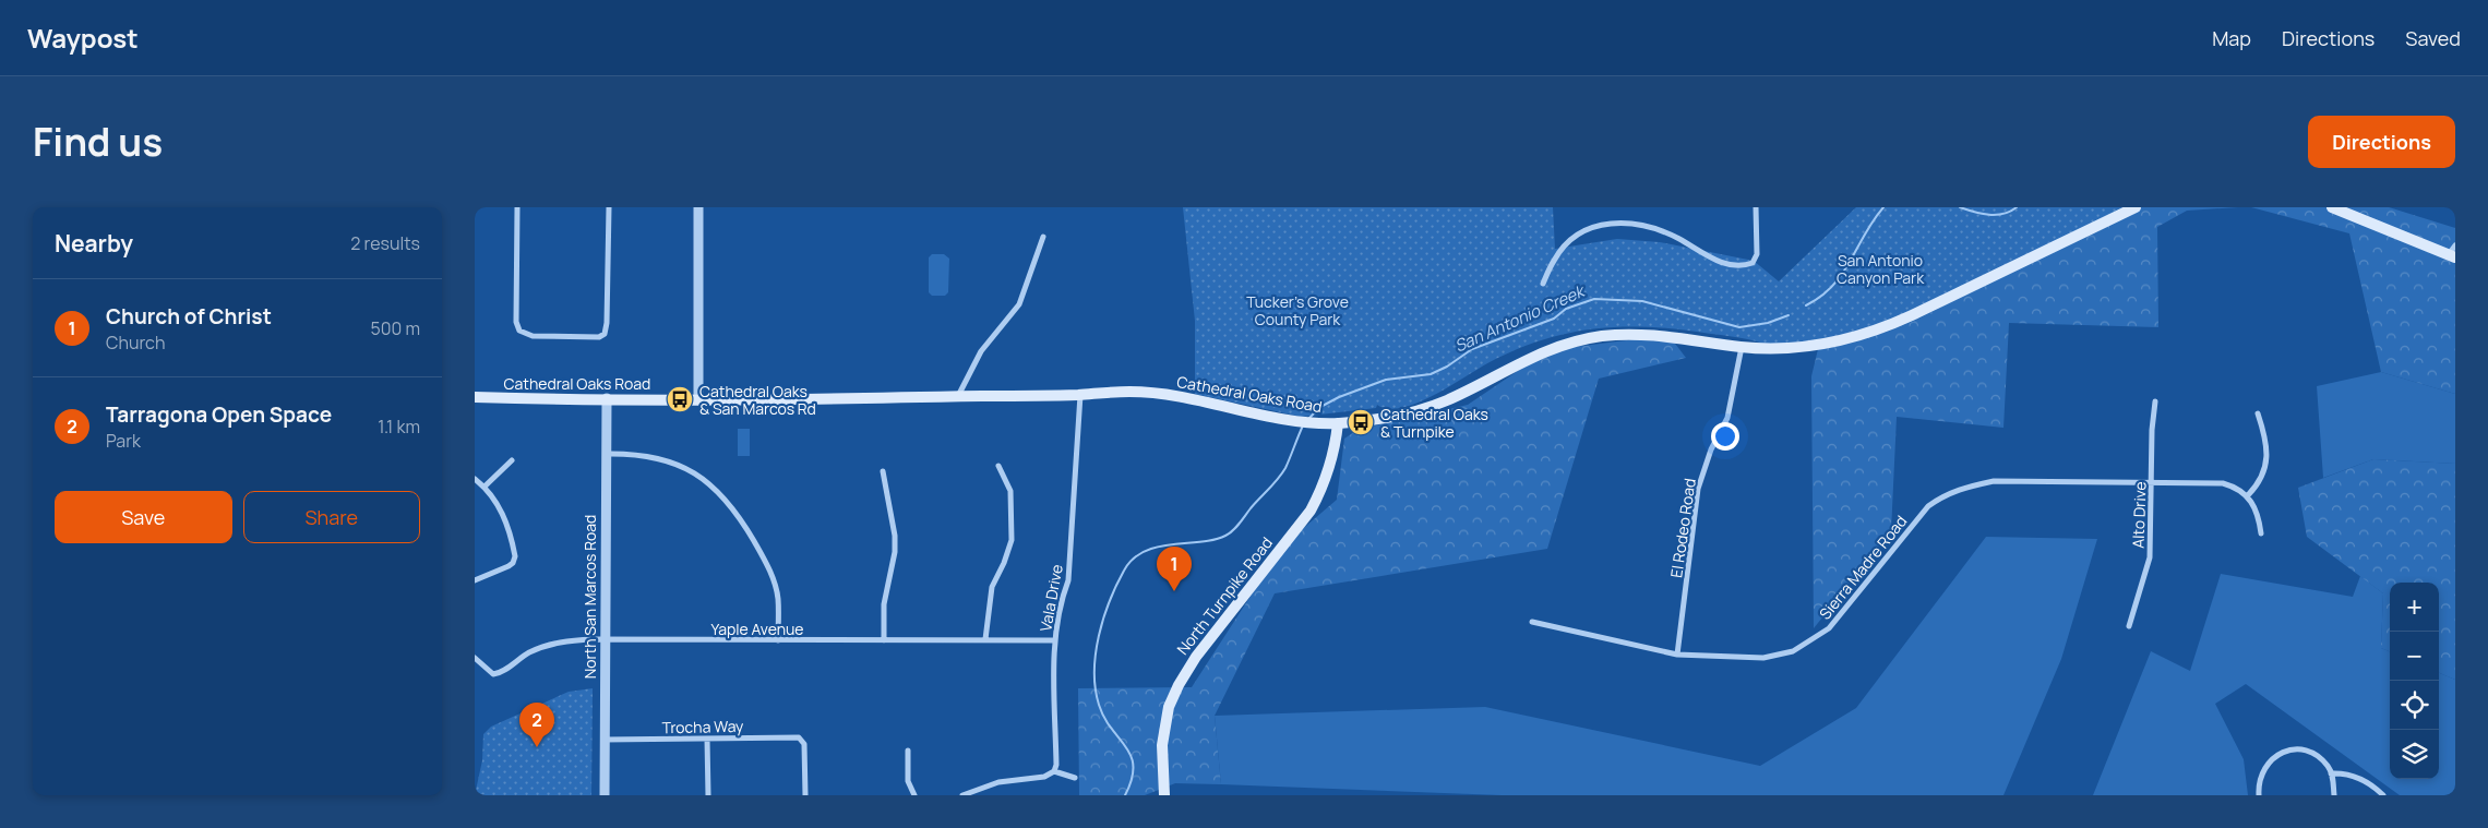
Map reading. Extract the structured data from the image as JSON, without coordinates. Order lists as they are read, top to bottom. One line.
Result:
{"streets":{"main road":["Cathedral Oaks Road","North Turnpike Road"],"street":["Alto Drive","El Rodeo Road","Sierra Madre Road","North San Marcos Road","Vala Drive","Yaple Avenue","Trocha Way"]},"crossings":[["Cathedral Oaks Road","El Rodeo Road"],["Cathedral Oaks Road","North Turnpike Road"],["Cathedral Oaks Road","North San Marcos Road"],["Cathedral Oaks Road","Vala Drive"],["Alto Drive","Sierra Madre Road"],["El Rodeo Road","Sierra Madre Road"],["North San Marcos Road","Yaple Avenue"],["North San Marcos Road","Trocha Way"],["Vala Drive","Yaple Avenue"]],"water":["San Antonio Creek"],"parks":["San Antonio Canyon Park","Tucker's Grove County Park"],"places":{"bus stop":["Cathedral Oaks & San Marcos Rd","Cathedral Oaks & Turnpike"]},"page":{"header":"Waypost","nav":["Map","Directions","Saved"],"title":"Find us","buttons":["Directions",["Save","Share"]],"heading":["Nearby","2 results"],"list":[{"mark":"1","name":"Church of Christ","note":"Church","value":"500 m"},{"mark":"2","name":"Tarragona Open Space","note":"Park","value":"1.1 km"}],"pins":["1","2"],"map_buttons":["+","−"]}}
